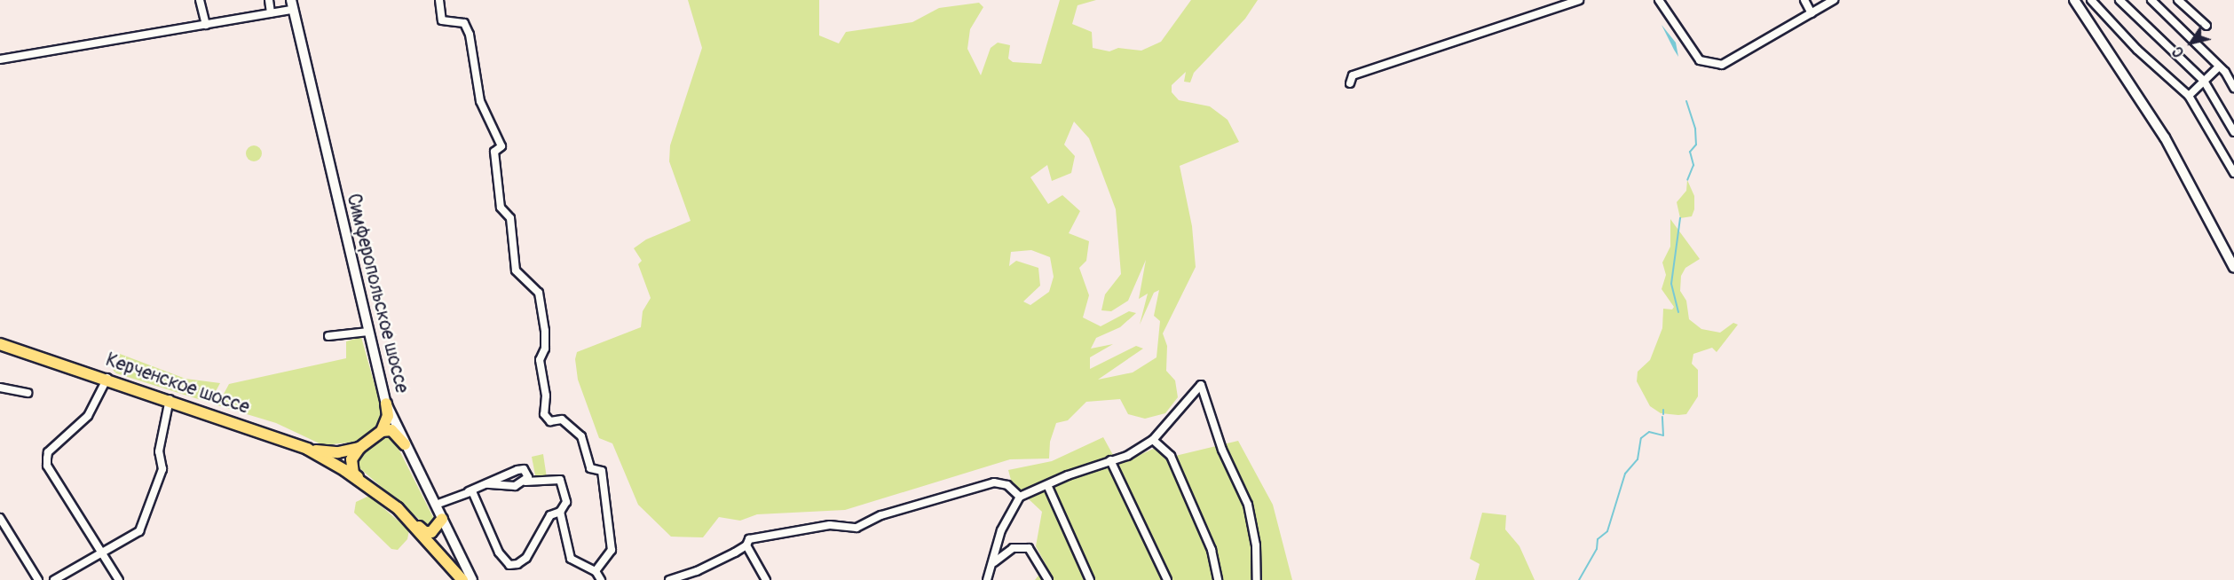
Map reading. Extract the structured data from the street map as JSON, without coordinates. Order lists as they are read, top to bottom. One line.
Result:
{"streets":{"main road":["Симферопольское шоссе","Керченское шоссе"]},"north":"bottom left"}
